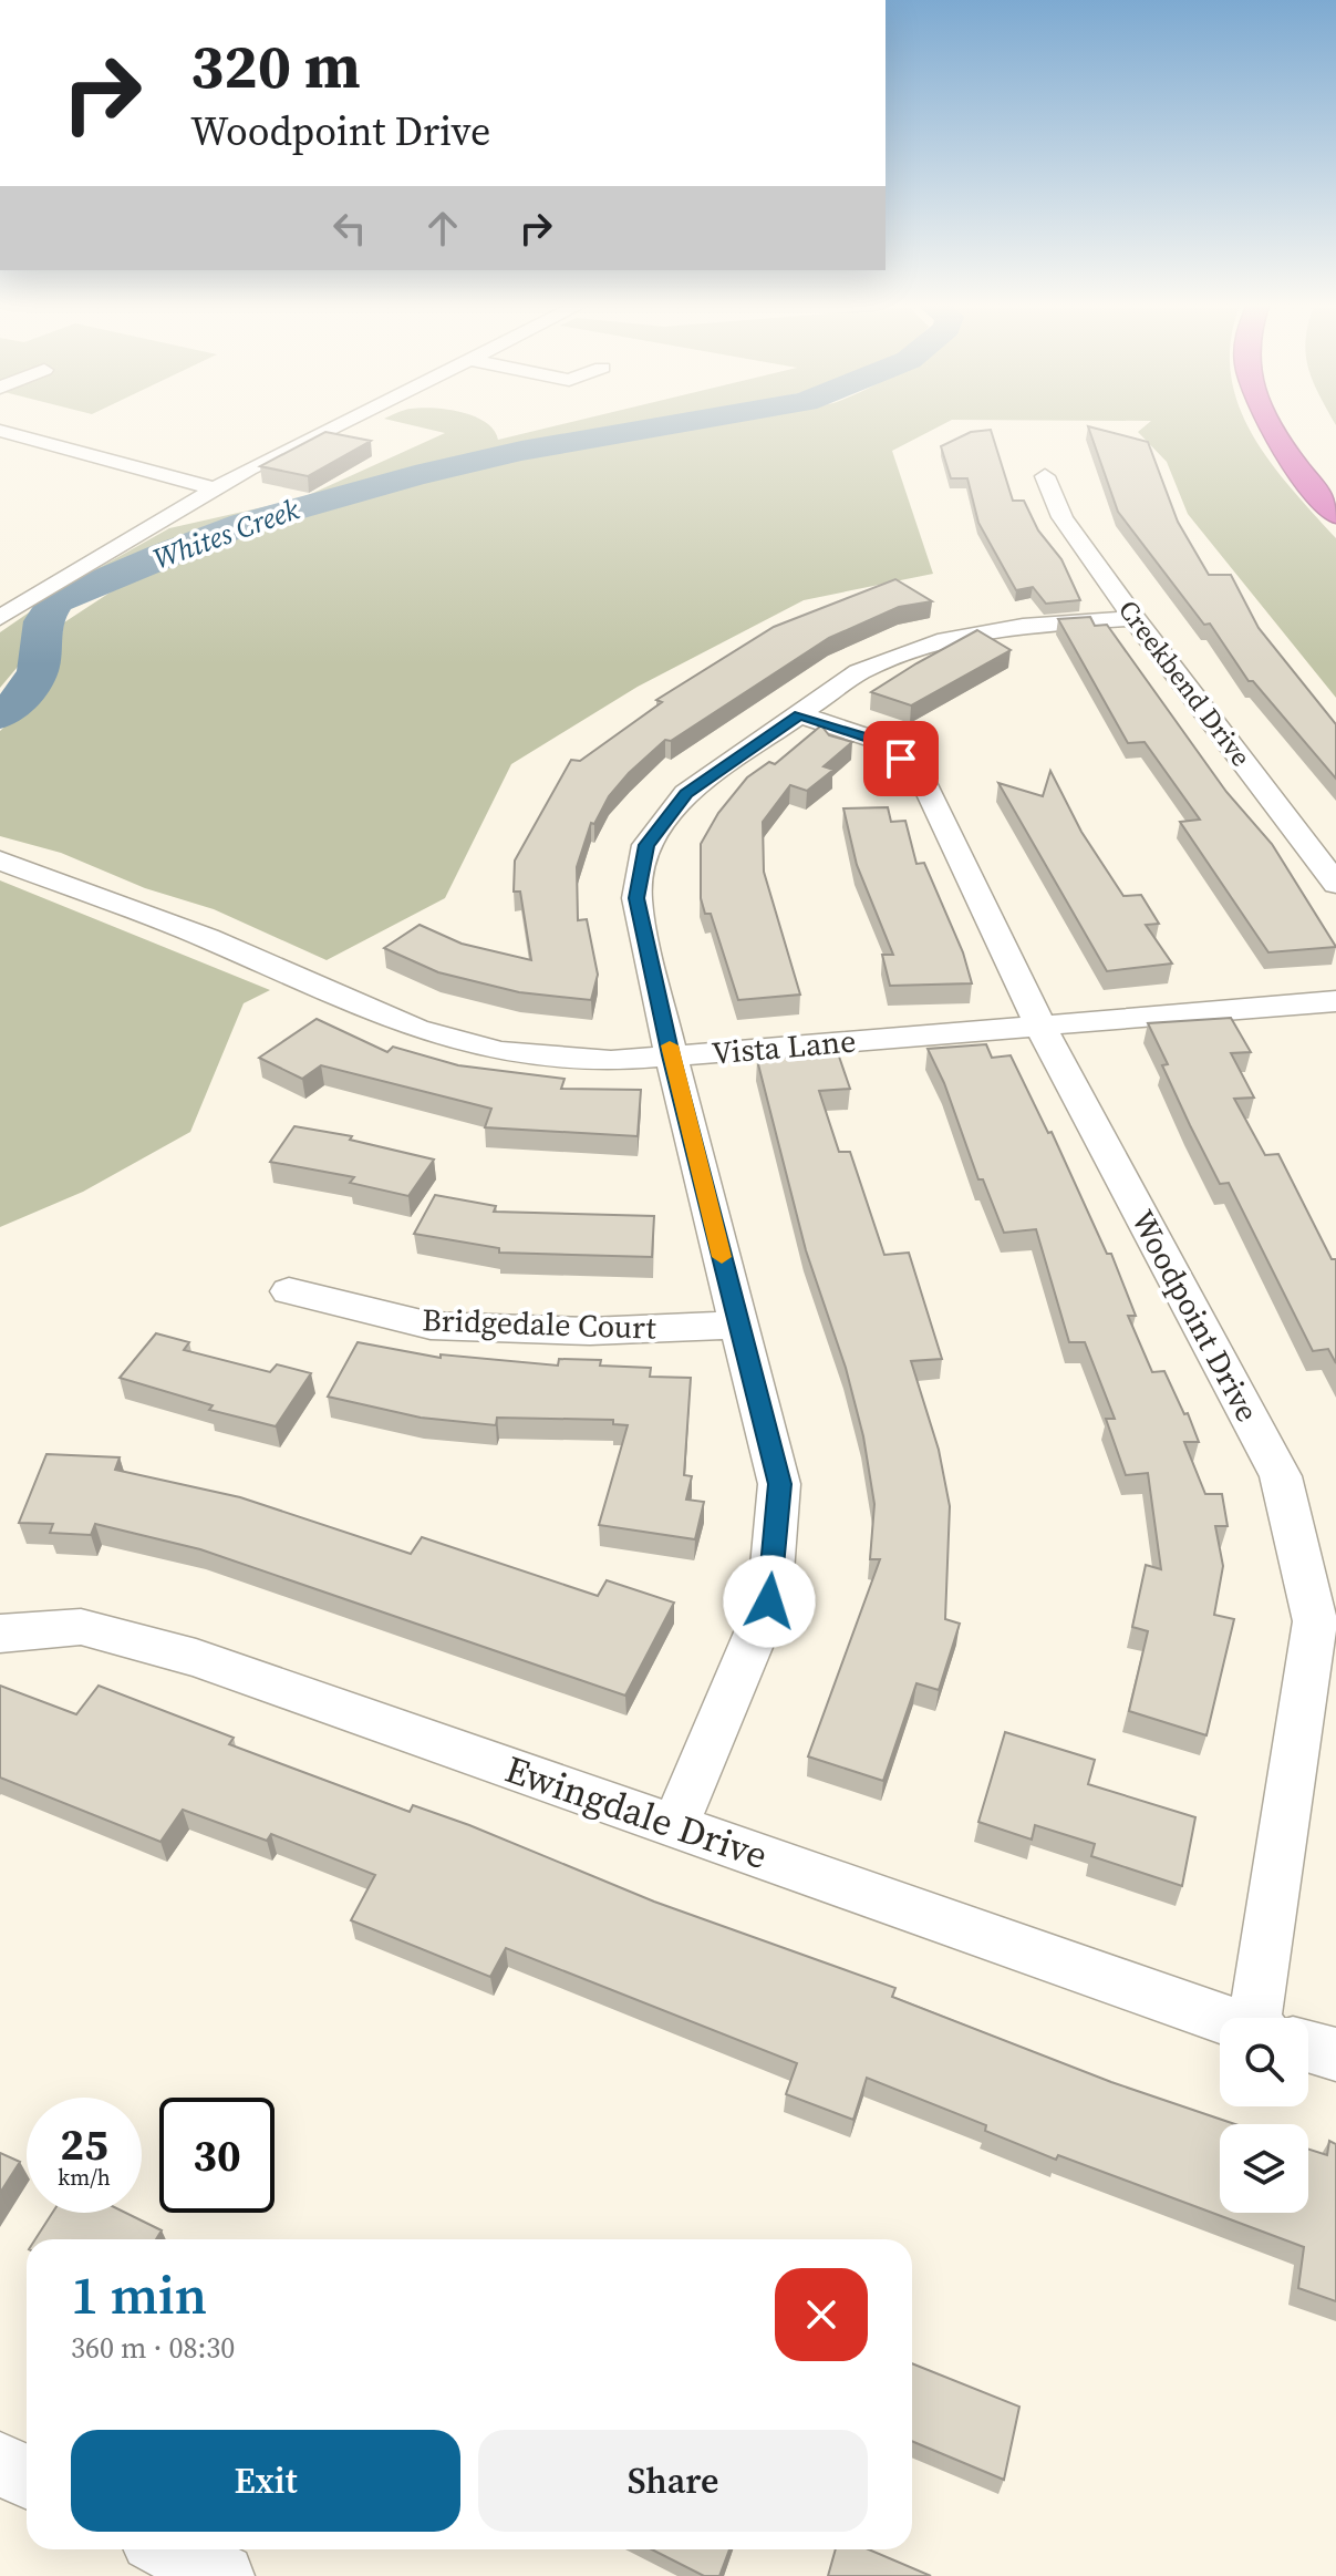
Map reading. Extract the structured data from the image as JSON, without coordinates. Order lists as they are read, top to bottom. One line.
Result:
{"streets":{"street":["Creekbend Drive","Vista Lane","Woodpoint Drive","Bridgedale Court","Ewingdale Drive"]},"crossings":[["Vista Lane","Woodpoint Drive"]],"water":["Whites Creek"],"page":{"turn":["320 m","Woodpoint Drive"],"speed":"25 km/h","limit":"30","heading":["1 min","360 m · 08:30"],"buttons":["Exit","Share"]}}
